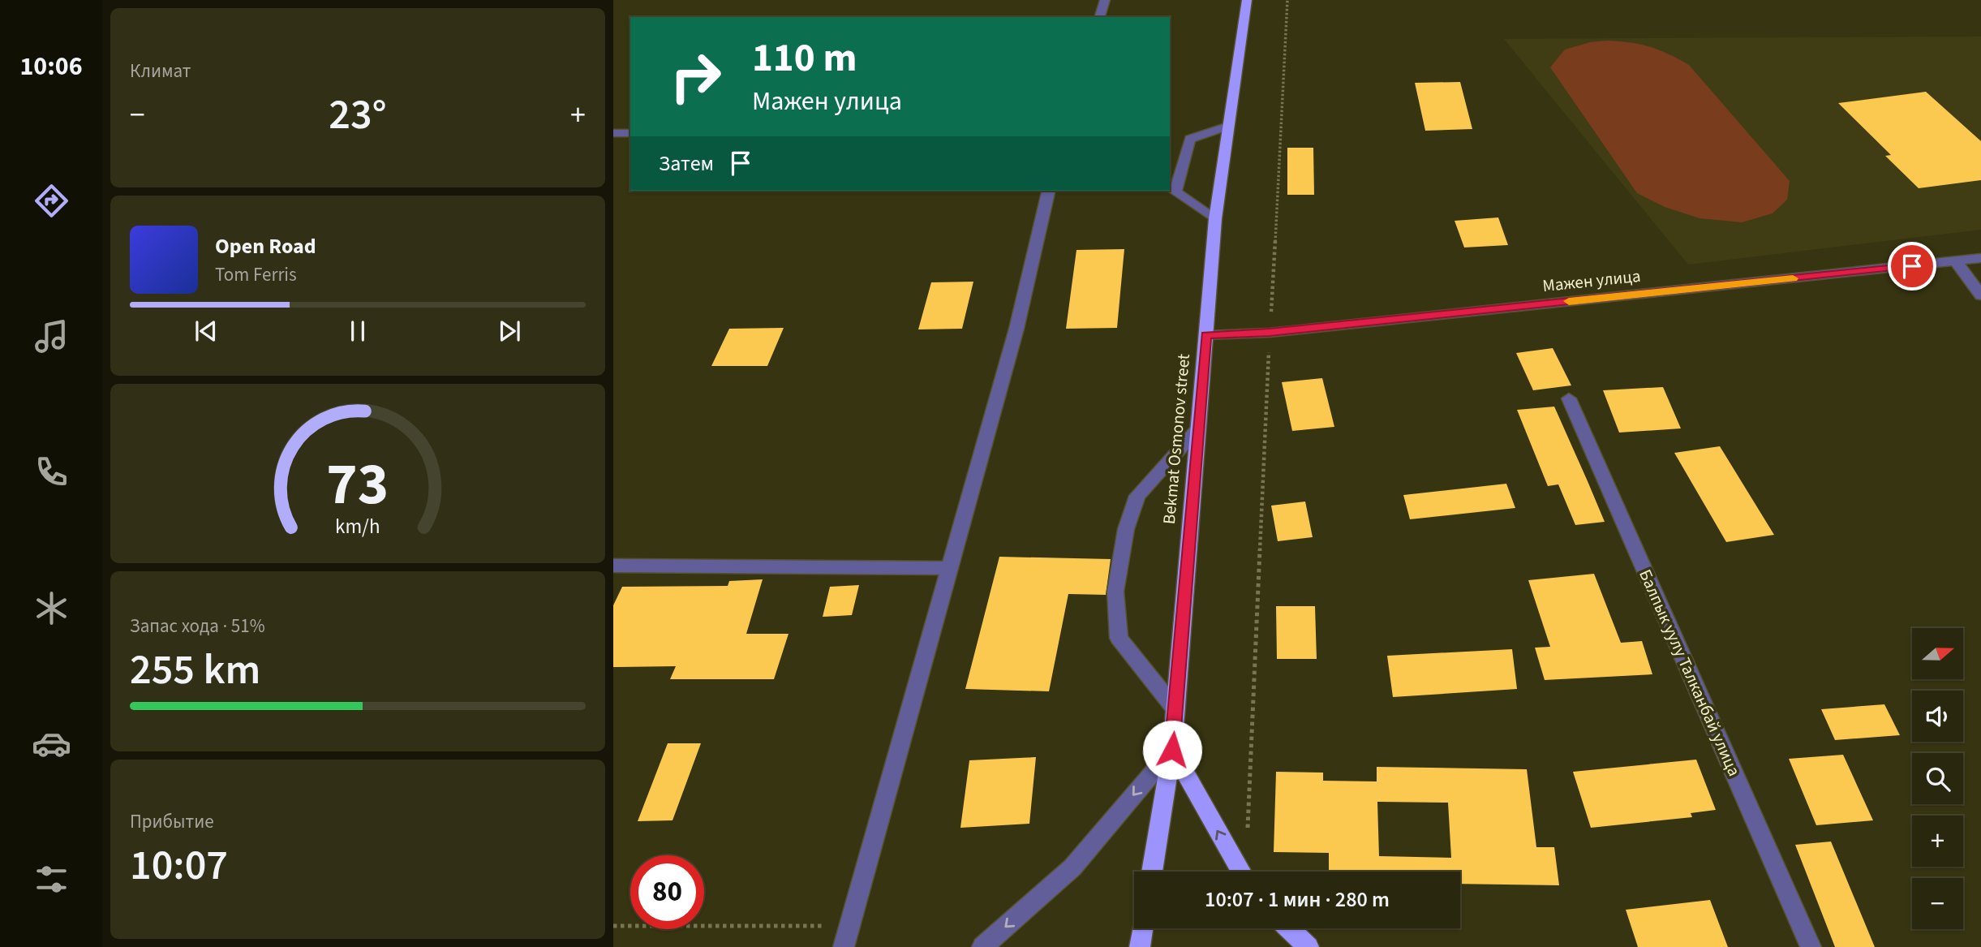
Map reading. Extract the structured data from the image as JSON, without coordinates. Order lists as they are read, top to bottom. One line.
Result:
{"streets":{"highway":["Bekmat Osmonov street"],"street":["Мажен улица","Балпык уулу Талканбай улица"]},"crossings":[["Мажен улица","Bekmat Osmonov street"]],"north":"right","page":{"tabs":"10:06","tile":["Климат",["Запас хода · 51%","255 km"],["Прибытие","10:07"]],"turn":["110 m","Мажен улица"],"heat":["−","23°","+"],"then":"Затем","song":["Open Road","Tom Ferris"],"map_buttons":["+","−"],"limit":"80","trip":"10:07 · 1 мин · 280 m","gauge":["73","km/h"]}}
